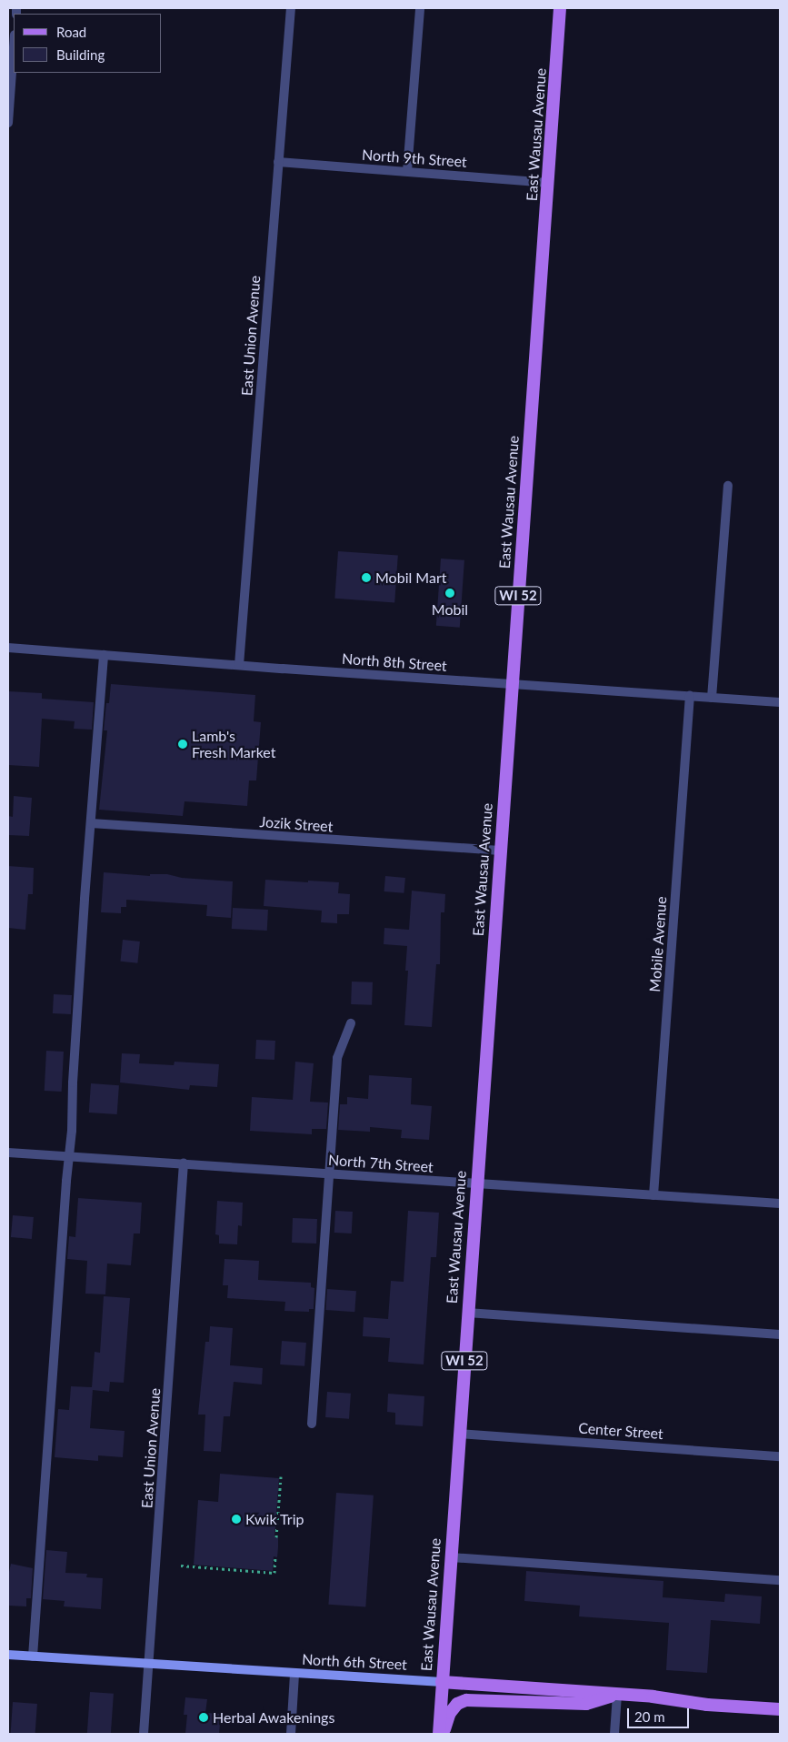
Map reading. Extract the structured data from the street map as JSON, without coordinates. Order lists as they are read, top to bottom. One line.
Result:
{"streets":{"main road":["East Wausau Avenue","WI 52","North 6th Street"],"street":["North 9th Street","East Union Avenue","North 8th Street","Jozik Street","Mobile Avenue","North 7th Street","Center Street"]},"crossings":[["East Wausau Avenue","North 9th Street"],["East Wausau Avenue","North 8th Street"],["East Wausau Avenue","Jozik Street"],["East Wausau Avenue","North 7th Street"],["East Wausau Avenue","Center Street"],["East Wausau Avenue","North 6th Street"],["North 9th Street","East Union Avenue"],["East Union Avenue","North 8th Street"],["East Union Avenue","North 7th Street"],["East Union Avenue","North 6th Street"],["North 8th Street","Mobile Avenue"],["Mobile Avenue","North 7th Street"]],"places":["Mobil Mart","Mobil","Lamb's Fresh Market","Kwik Trip","Herbal Awakenings"],"legend":["Road","Building"],"scale_bar":"20 m"}
